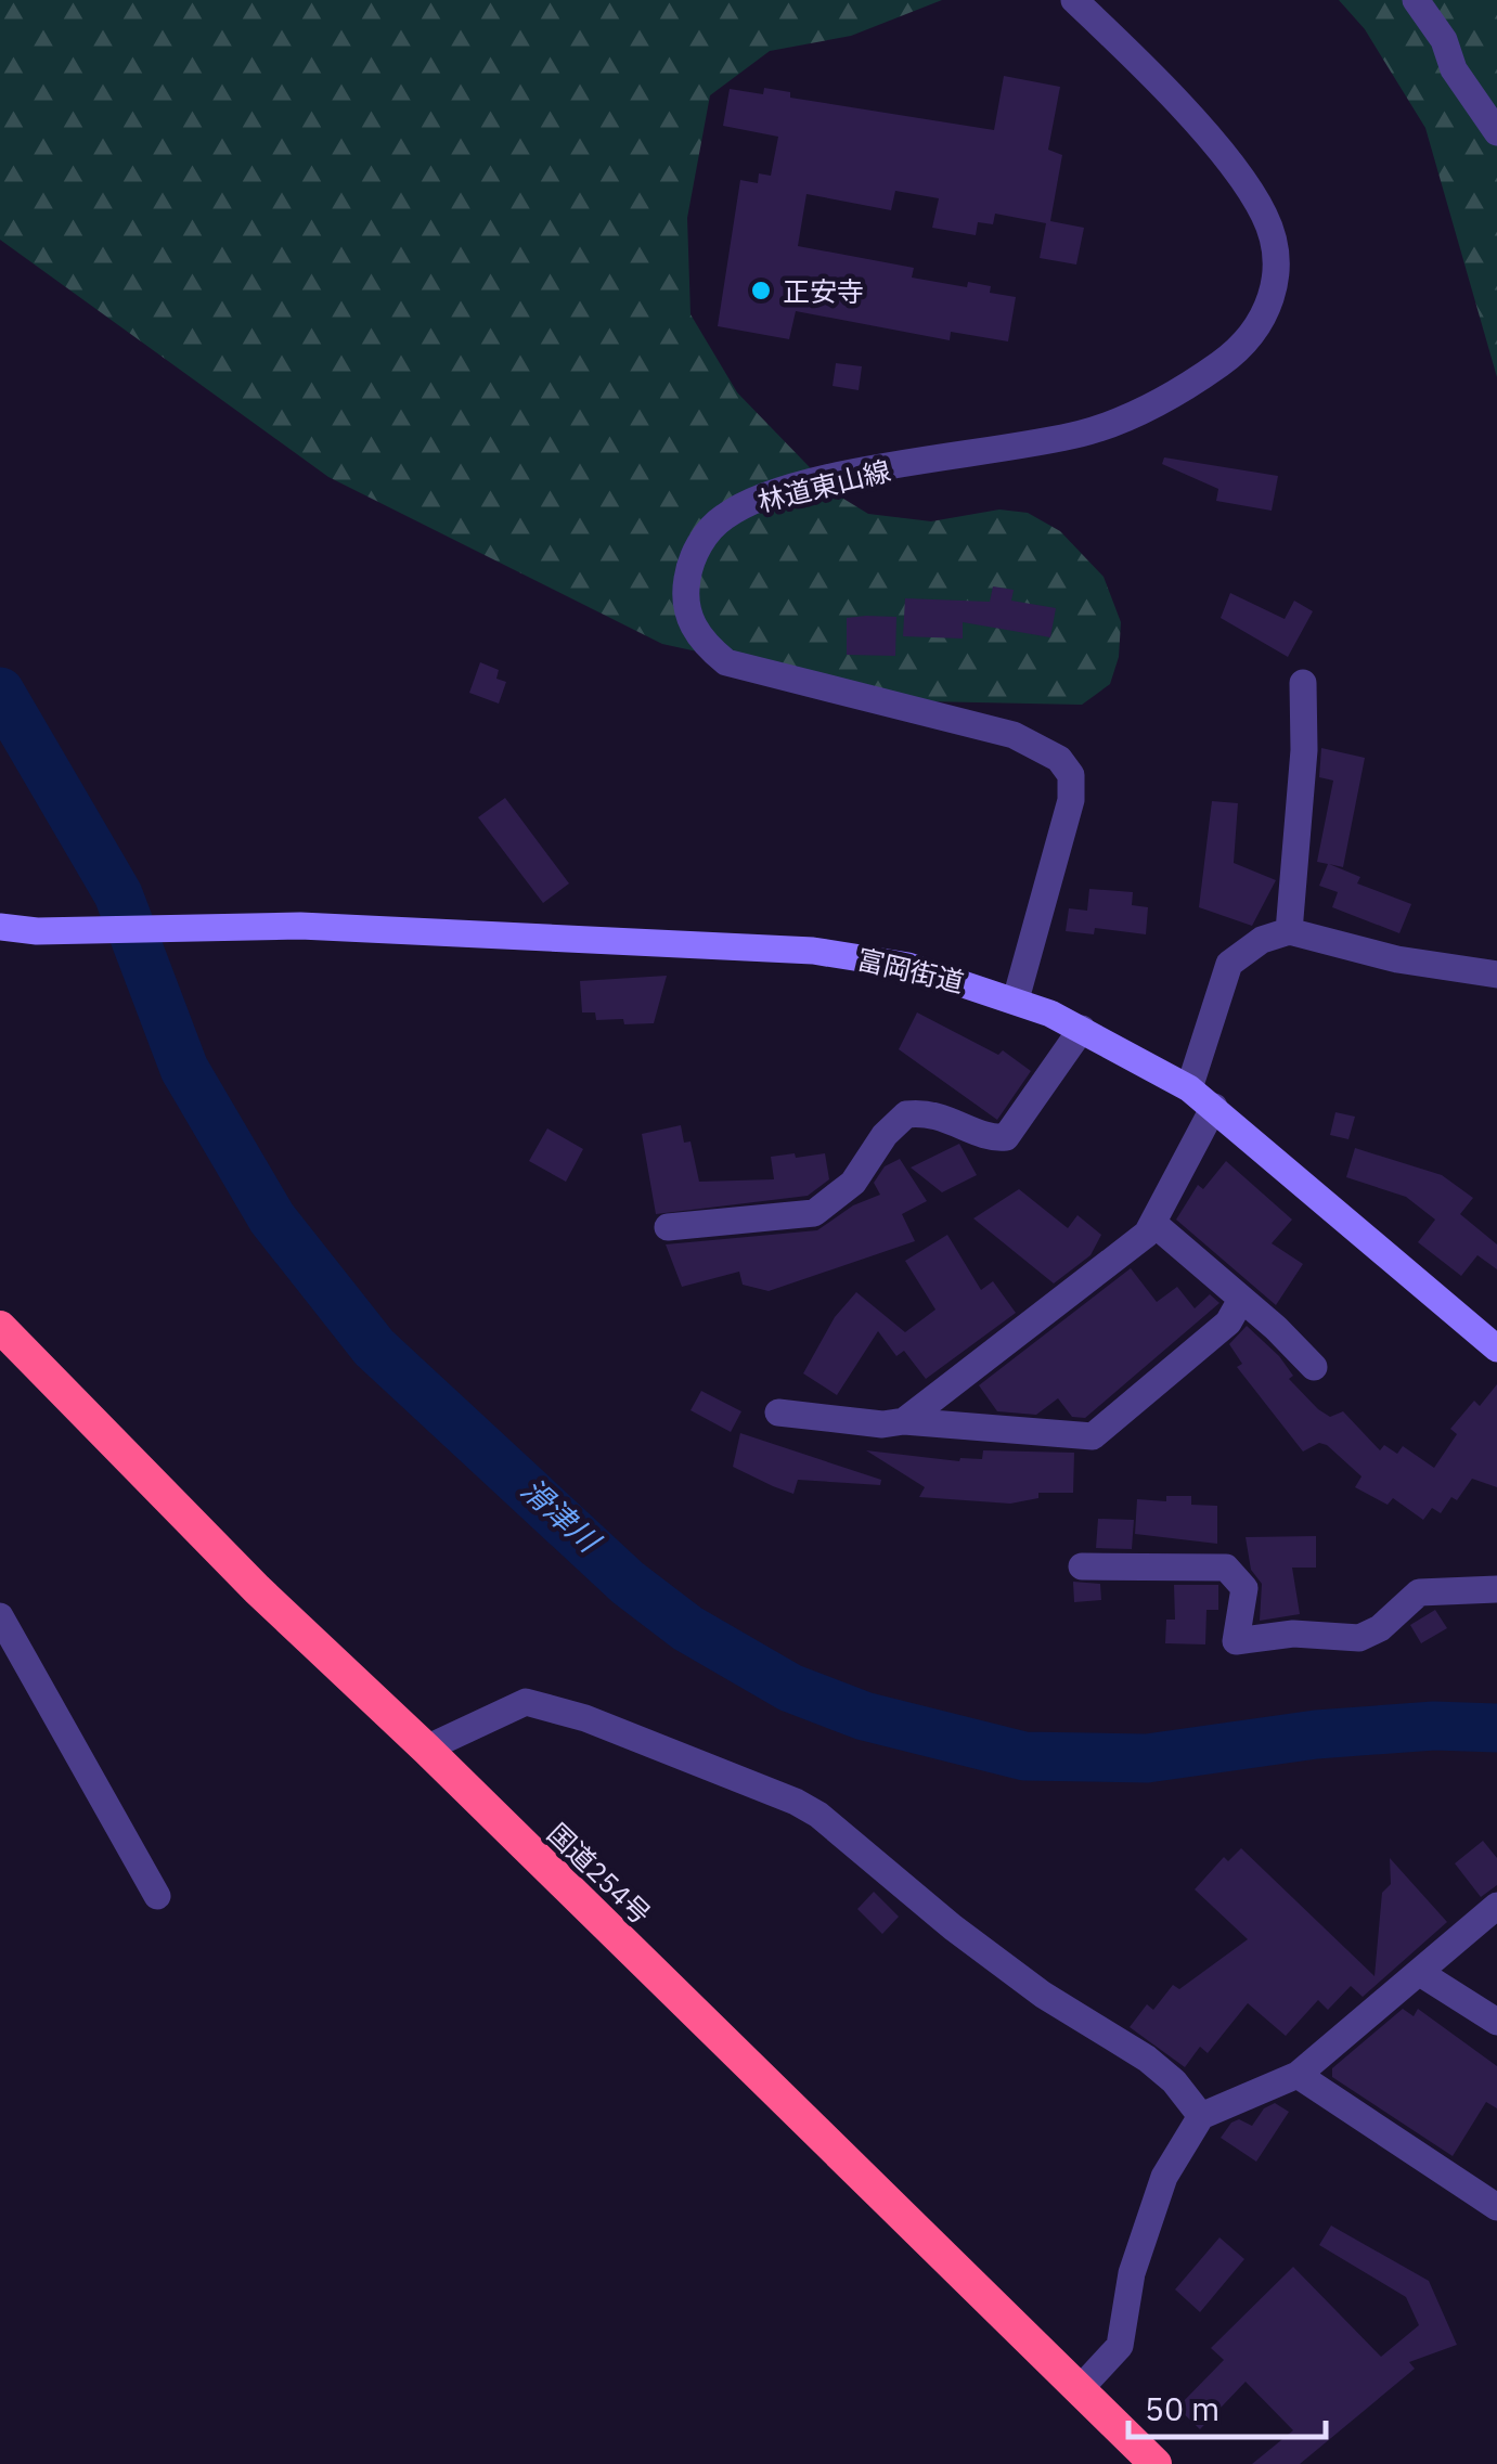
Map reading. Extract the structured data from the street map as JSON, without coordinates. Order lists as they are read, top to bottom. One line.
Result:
{"streets":{"highway":["国道254号"],"street":["林道東山線","富岡街道"]},"crossings":[["林道東山線","富岡街道"]],"water":["滑津川"],"places":["正安寺"],"scale_bar":"50 m"}
